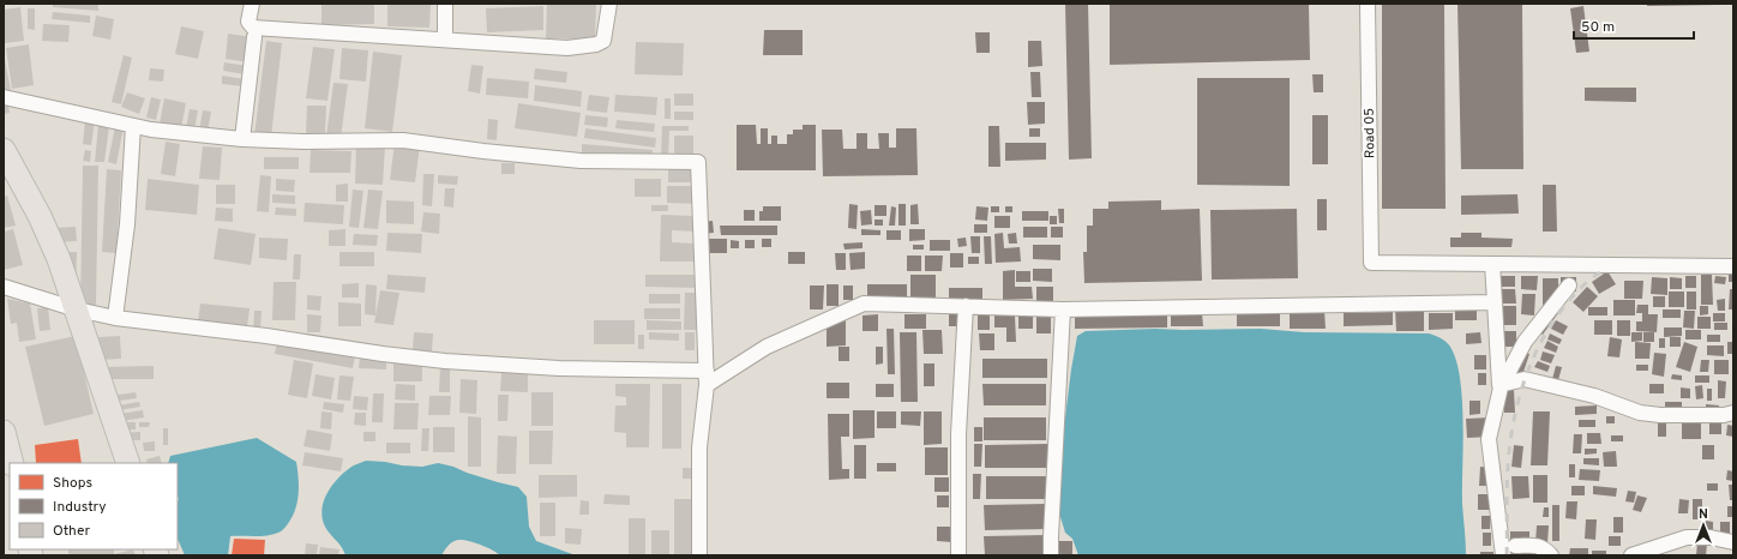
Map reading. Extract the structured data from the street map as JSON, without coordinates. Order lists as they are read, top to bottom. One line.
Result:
{"streets":{"street":["Road 05"]},"legend":["Shops","Industry","Other"],"scale_bar":"50 m","north":"top"}
